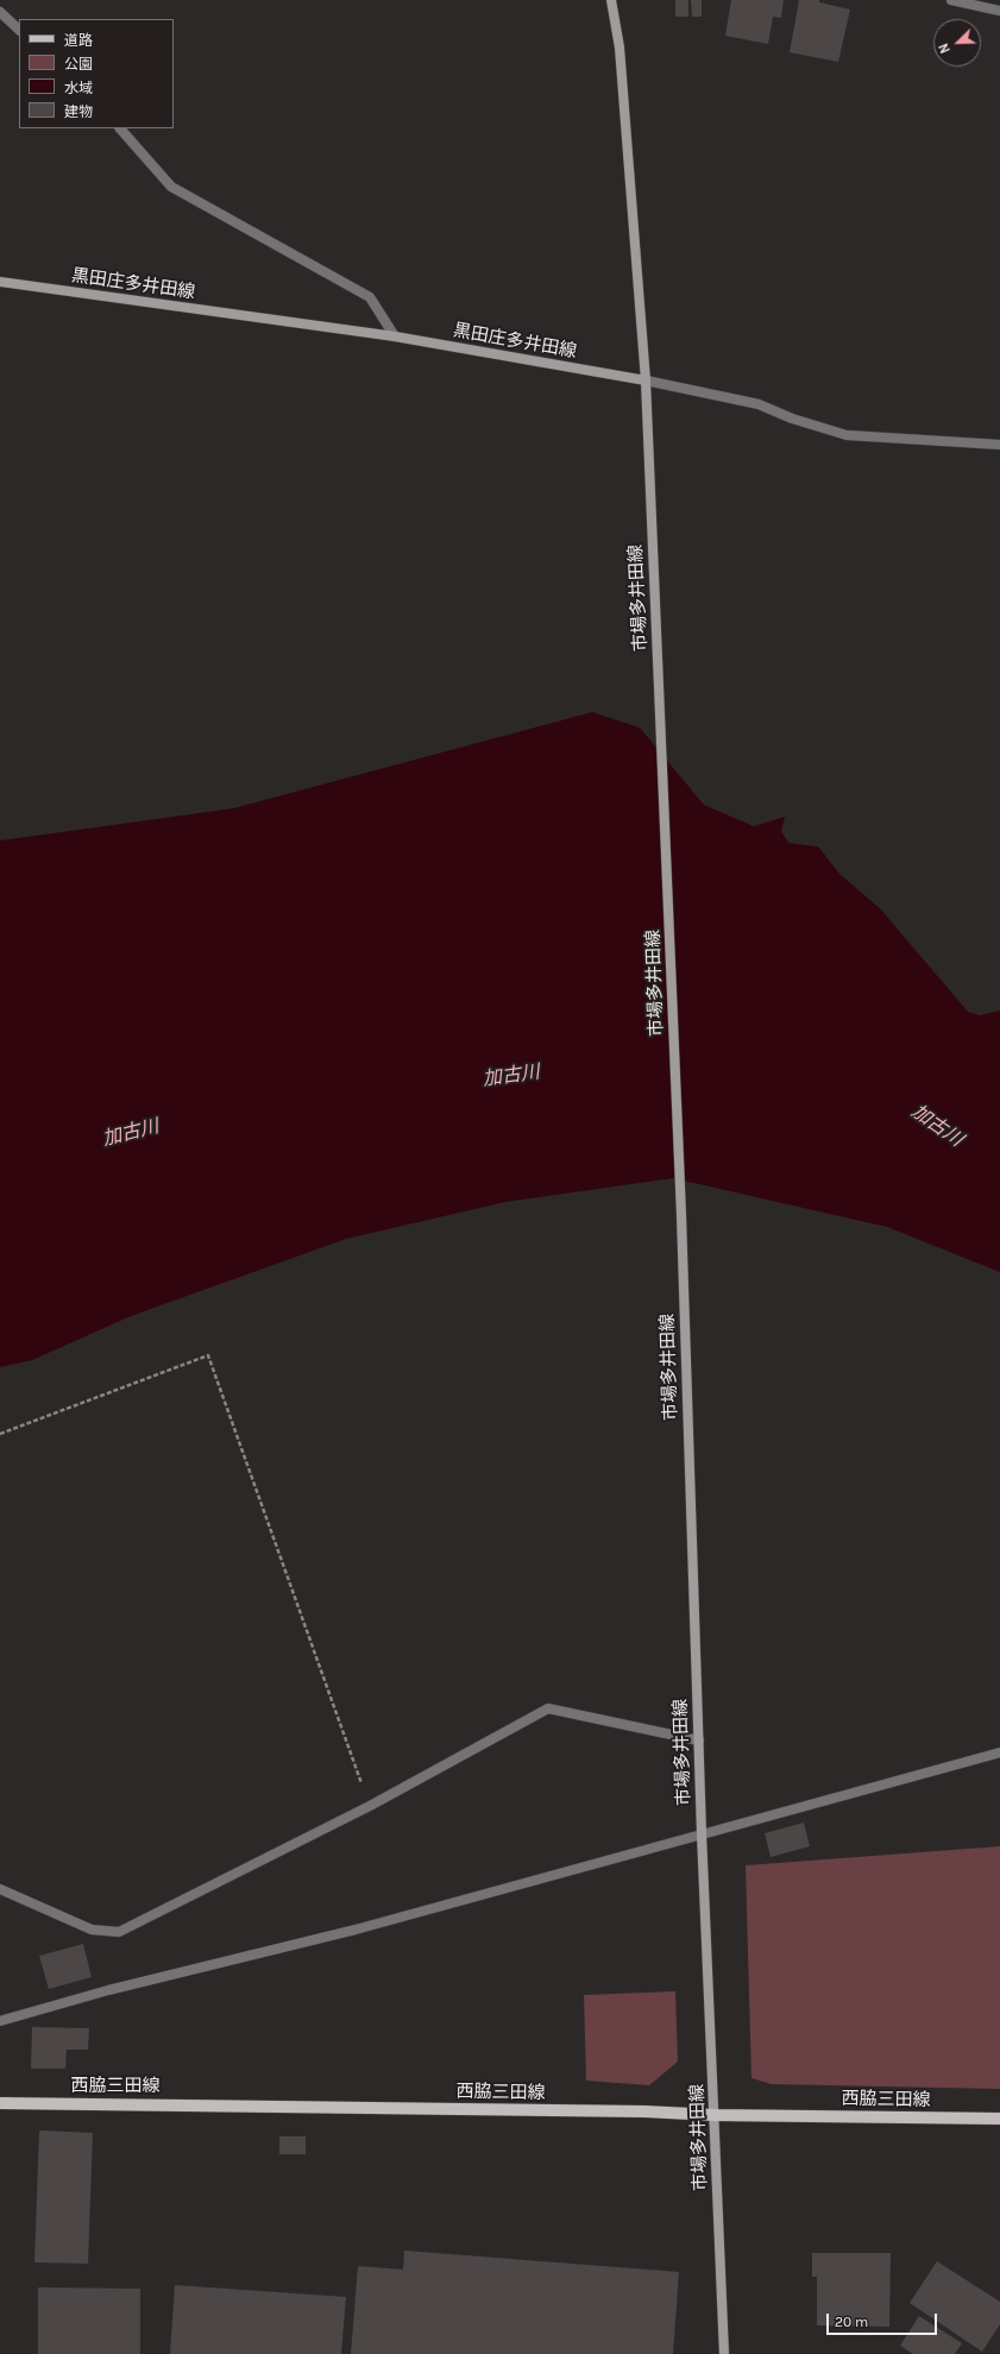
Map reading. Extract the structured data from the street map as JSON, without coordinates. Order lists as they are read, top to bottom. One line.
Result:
{"streets":{"main road":["黒田庄多井田線","市場多井田線","西脇三田線"]},"crossings":[["黒田庄多井田線","市場多井田線"],["市場多井田線","西脇三田線"]],"water":["加古川"],"legend":["道路","公園","水域","建物"],"scale_bar":"20 m","north":"bottom left"}
